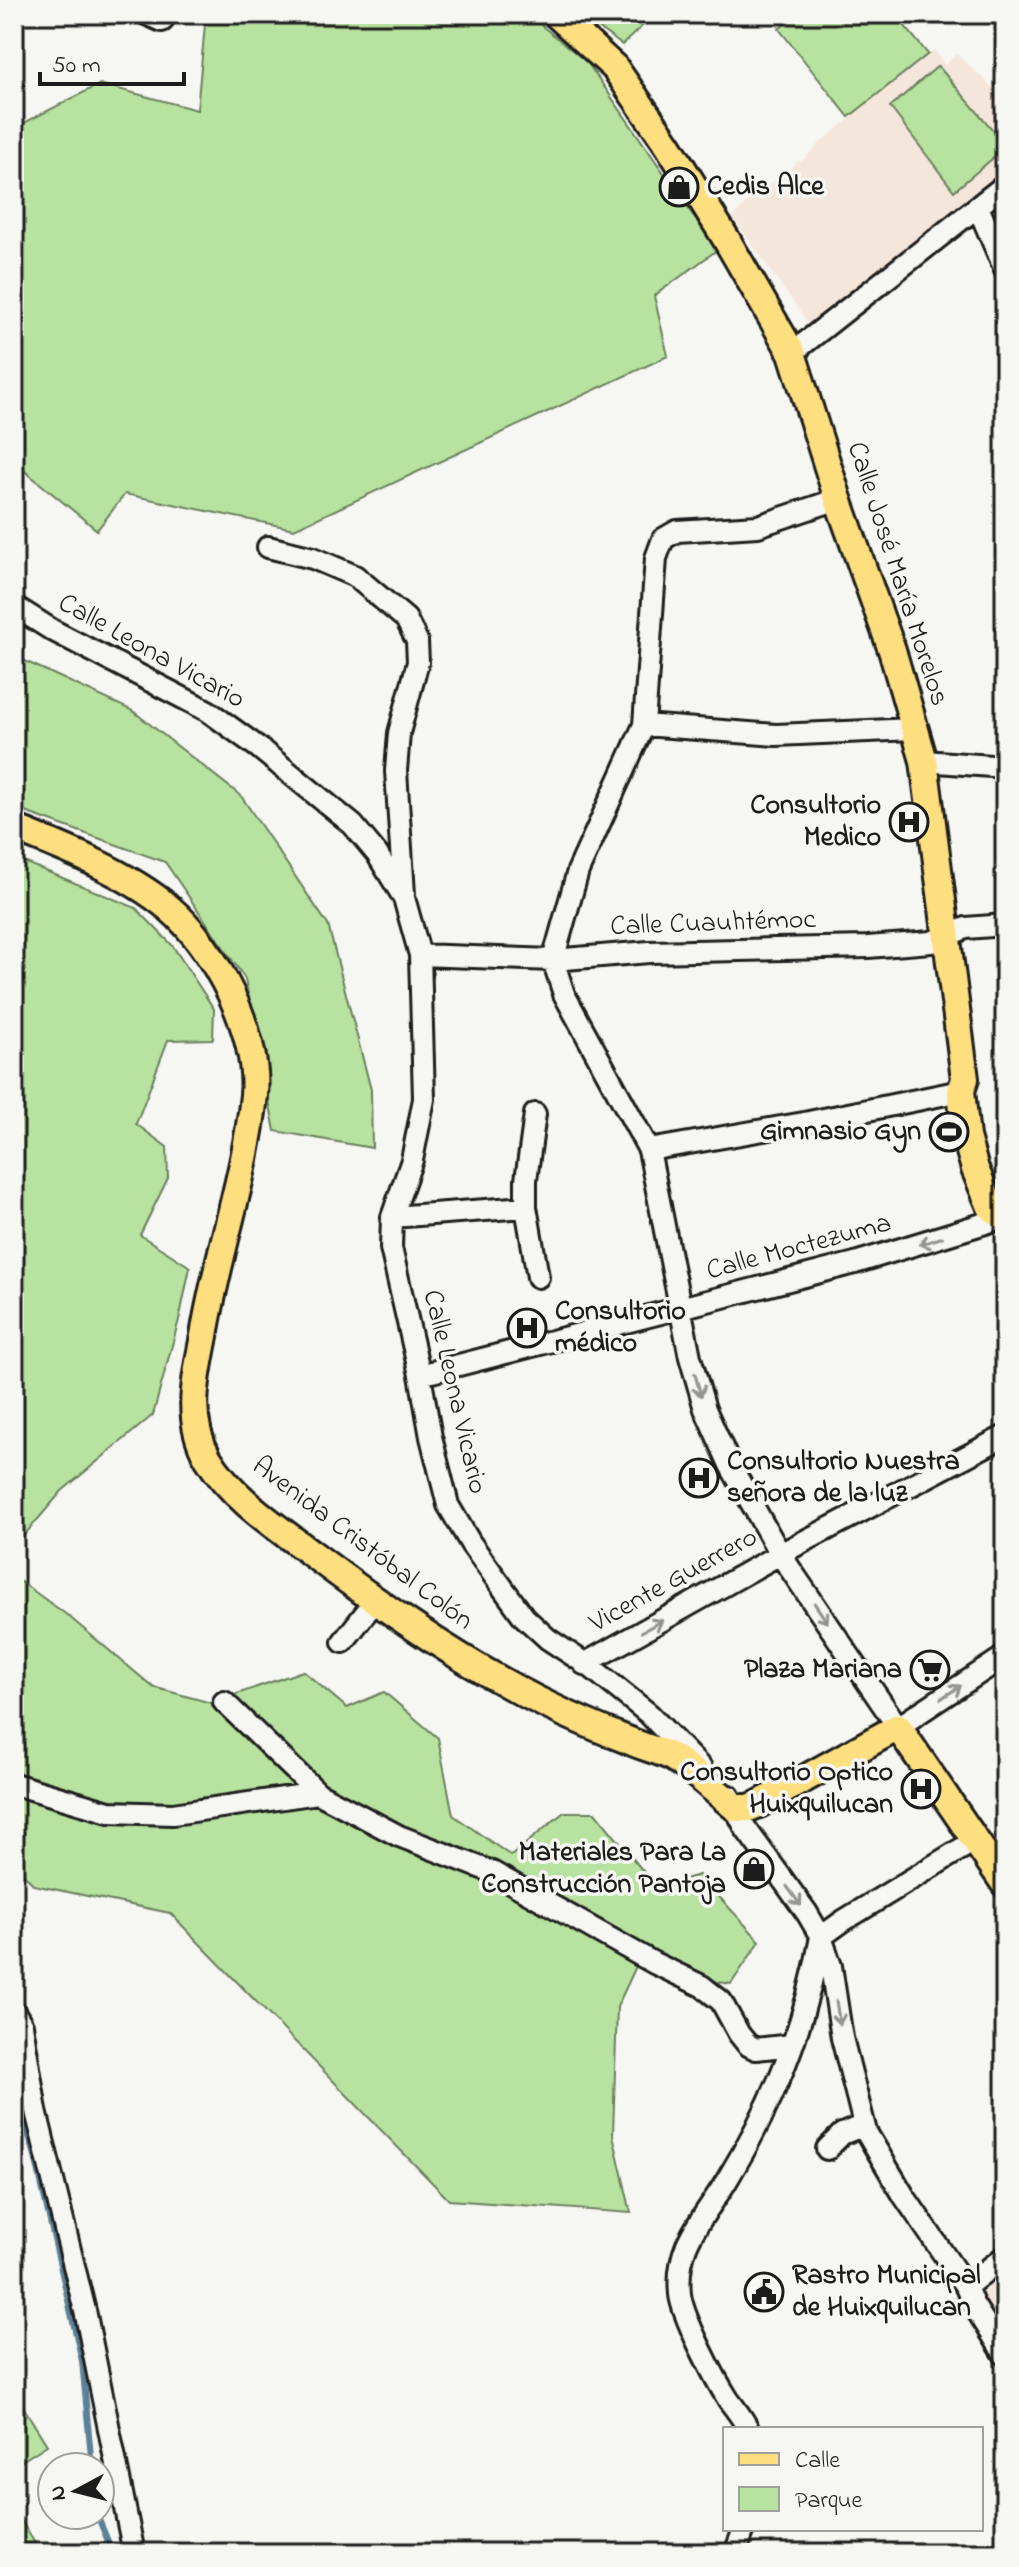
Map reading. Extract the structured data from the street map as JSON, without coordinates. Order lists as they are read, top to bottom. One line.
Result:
{"streets":{"main road":["Calle José María Morelos","Avenida Cristóbal Colón"],"street":["Calle Leona Vicario","Calle Cuauhtémoc","Calle Moctezuma","Vicente Guerrero"]},"crossings":[["Calle José María Morelos","Calle Cuauhtémoc"],["Calle José María Morelos","Calle Moctezuma"],["Calle Leona Vicario","Calle Cuauhtémoc"],["Calle Leona Vicario","Calle Moctezuma"],["Calle Leona Vicario","Avenida Cristóbal Colón"],["Calle Leona Vicario","Vicente Guerrero"]],"one_way":["Vicente Guerrero"],"places":{"shop":["Cedis Alce","Materiales Para La Construcción Pantoja"],"hospital":["Consultorio Medico","Consultorio médico","Consultorio Nuestra señora de la luz","Consultorio Optico Huixquilucan"],"sports":["Gimnasio Gyn"],"supermarket":["Plaza Mariana"],"public building":["Rastro Municipal de Huixquilucan"]},"legend":["Calle","Parque"],"scale_bar":"50 m","north":"left"}
